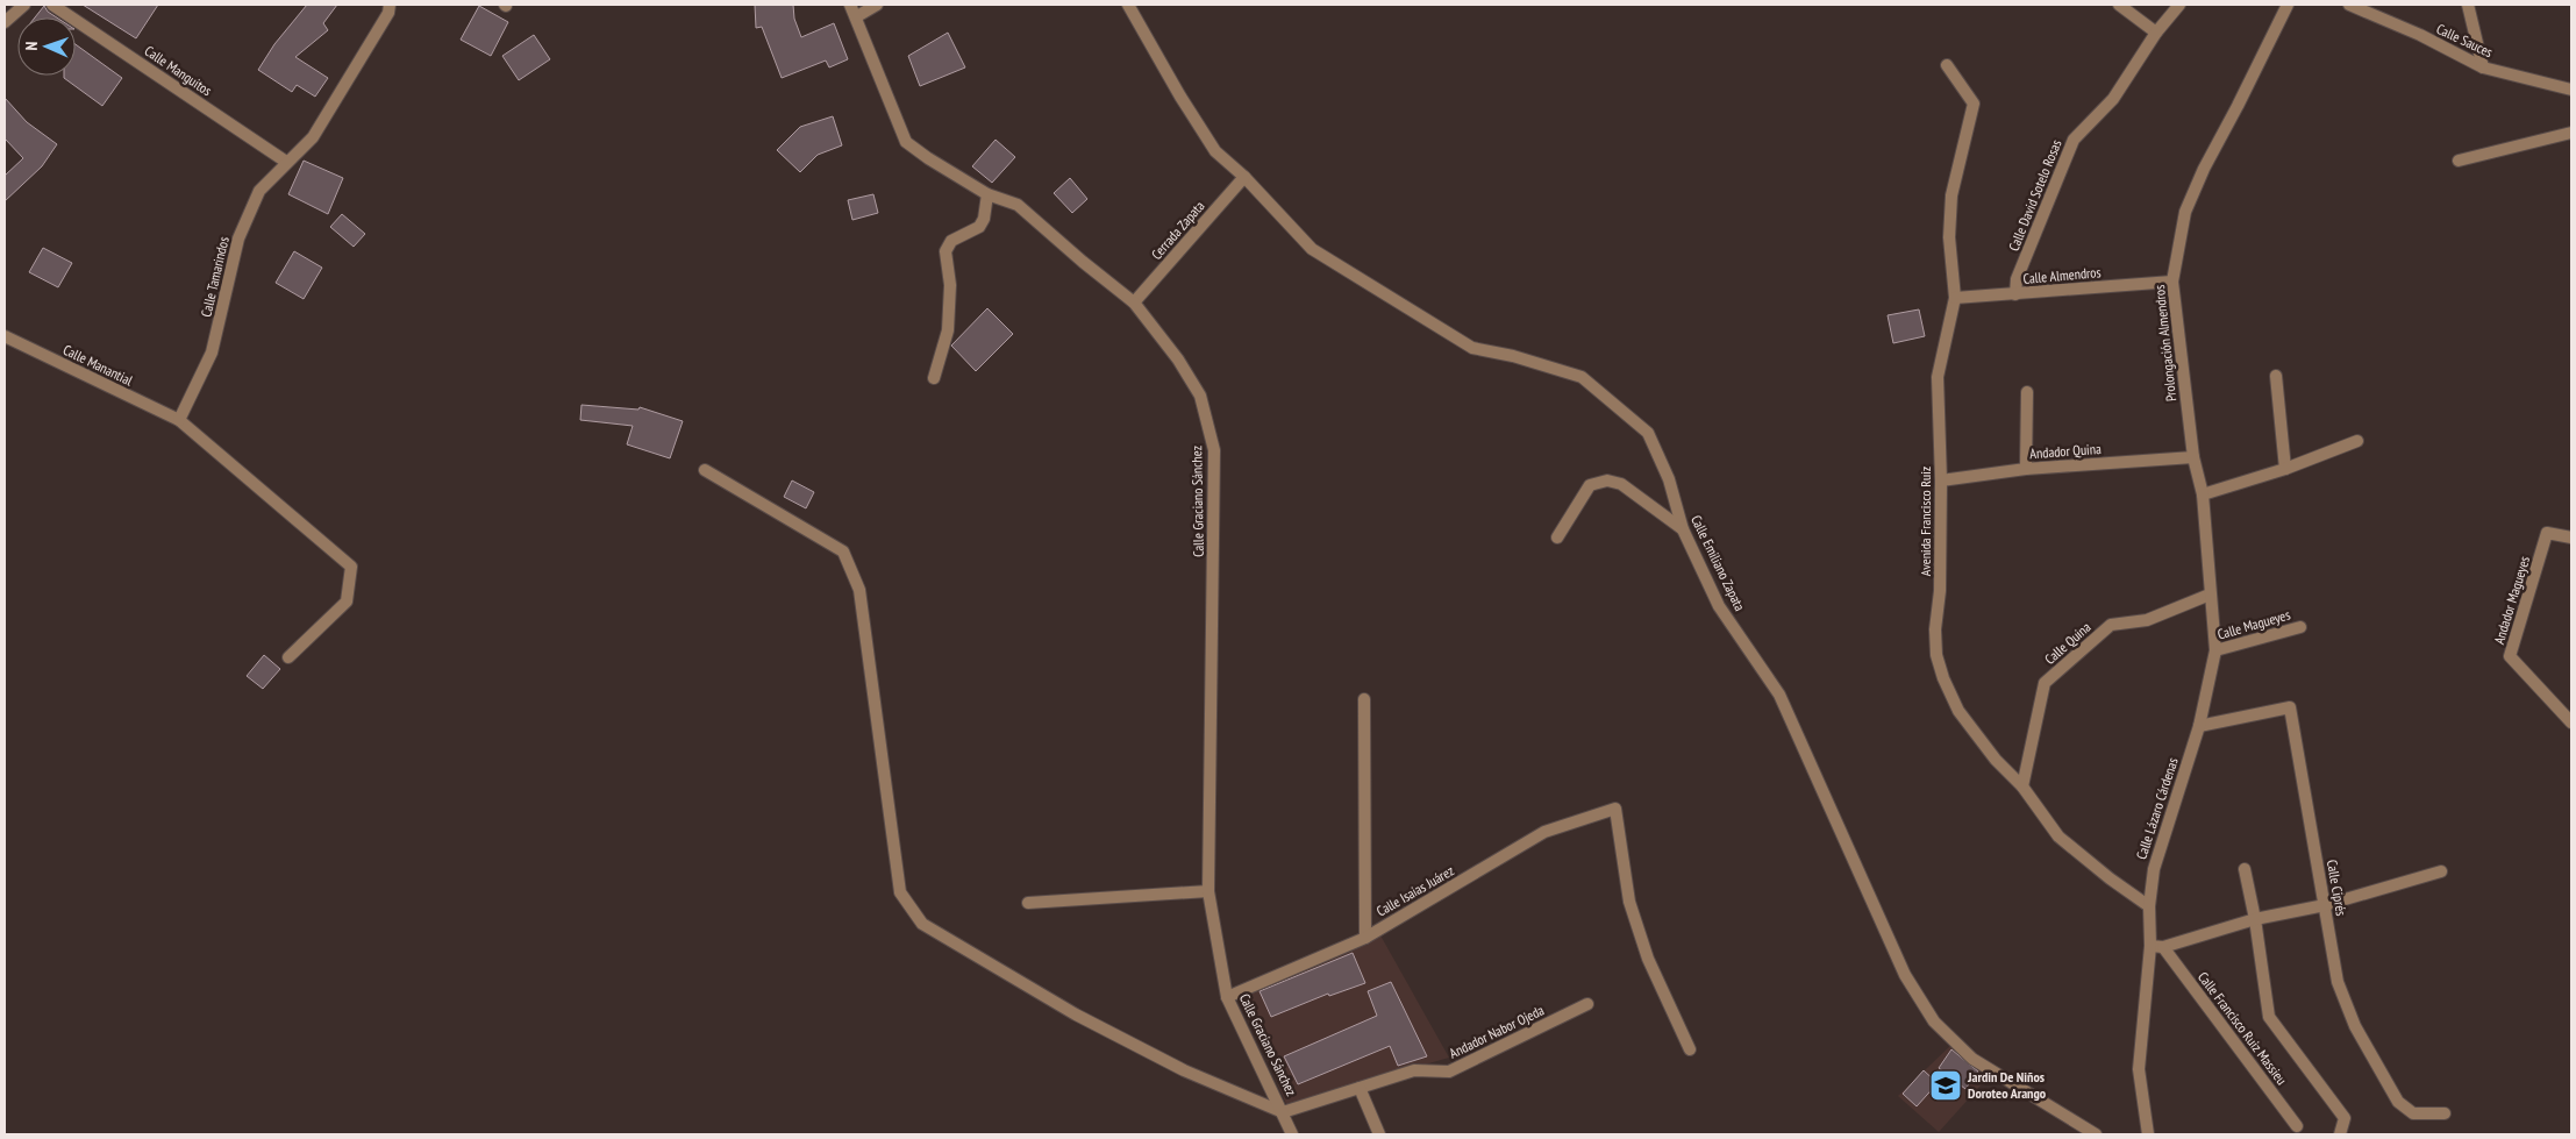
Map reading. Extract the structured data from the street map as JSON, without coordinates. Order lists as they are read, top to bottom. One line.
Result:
{"streets":{"street":["Calle Sauces","Calle Manguitos","Calle David Sotelo Rosas","Cerrada Zapata","Calle Almendros","Calle Tamarindos","Prolongación Almendros","Calle Manantial","Andador Quina","Calle Graciano Sánchez","Avenida Francisco Ruiz","Calle Emiliano Zapata","Andador Magueyes","Calle Magueyes","Calle Quina","Calle Lázaro Cárdenas","Calle Ciprés","Calle Isaias Juárez","Calle Francisco Ruiz Massieu","Andador Nabor Ojeda"]},"crossings":[["Calle Manguitos","Calle Tamarindos"],["Calle David Sotelo Rosas","Calle Almendros"],["Cerrada Zapata","Calle Graciano Sánchez"],["Cerrada Zapata","Calle Emiliano Zapata"],["Calle Almendros","Prolongación Almendros"],["Calle Almendros","Avenida Francisco Ruiz"],["Calle Tamarindos","Calle Manantial"],["Prolongación Almendros","Andador Quina"],["Prolongación Almendros","Calle Lázaro Cárdenas"],["Andador Quina","Avenida Francisco Ruiz"],["Calle Graciano Sánchez","Calle Isaias Juárez"],["Calle Graciano Sánchez","Andador Nabor Ojeda"],["Avenida Francisco Ruiz","Calle Quina"],["Avenida Francisco Ruiz","Calle Lázaro Cárdenas"],["Calle Magueyes","Calle Lázaro Cárdenas"],["Calle Quina","Calle Lázaro Cárdenas"],["Calle Lázaro Cárdenas","Calle Ciprés"]],"places":{"school or university":["Jardin De Niños Doroteo Arango"]},"north":"left"}
